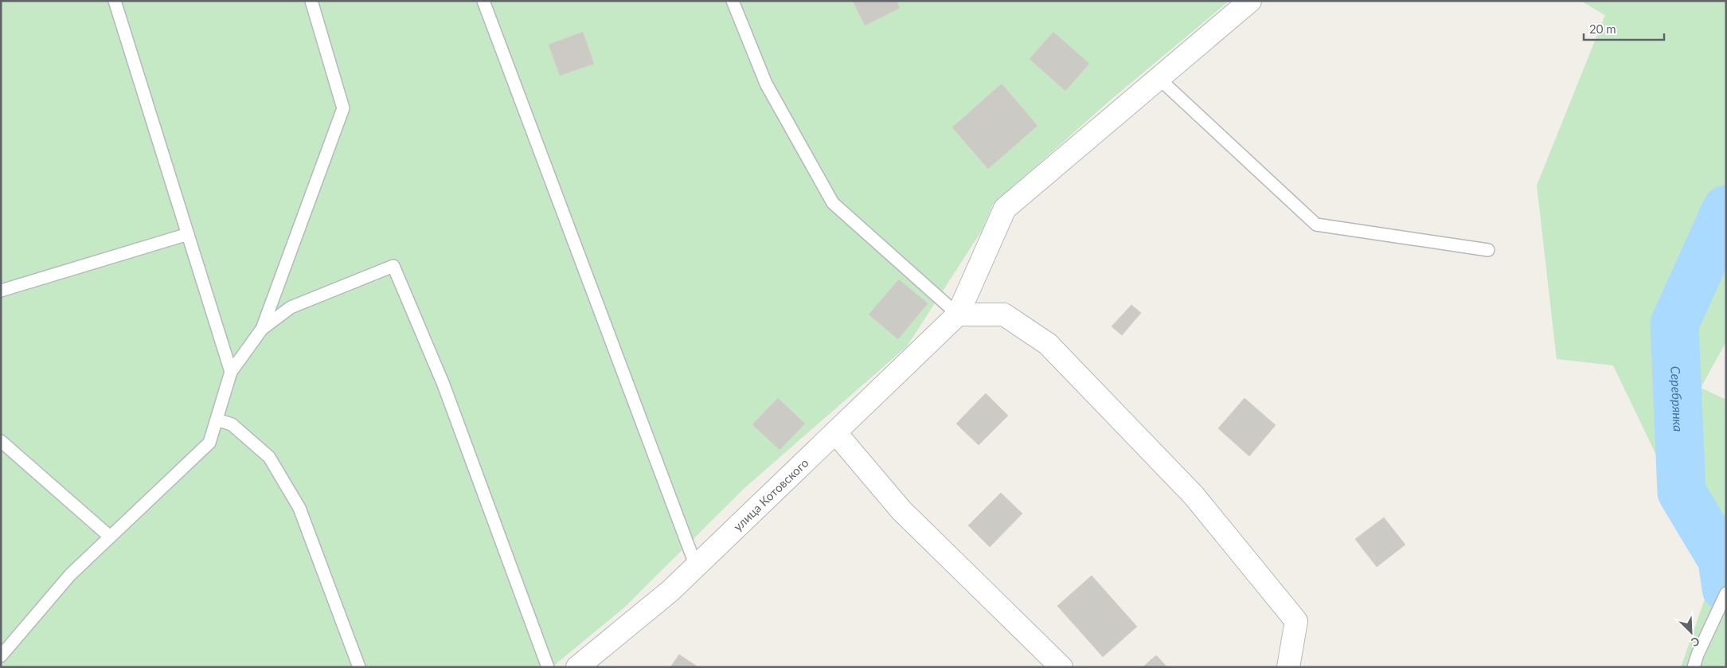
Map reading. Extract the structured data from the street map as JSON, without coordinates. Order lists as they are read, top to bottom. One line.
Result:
{"streets":{"street":["улица Котовского"]},"water":["Серебрянка"],"scale_bar":"20 m","north":"bottom right"}
